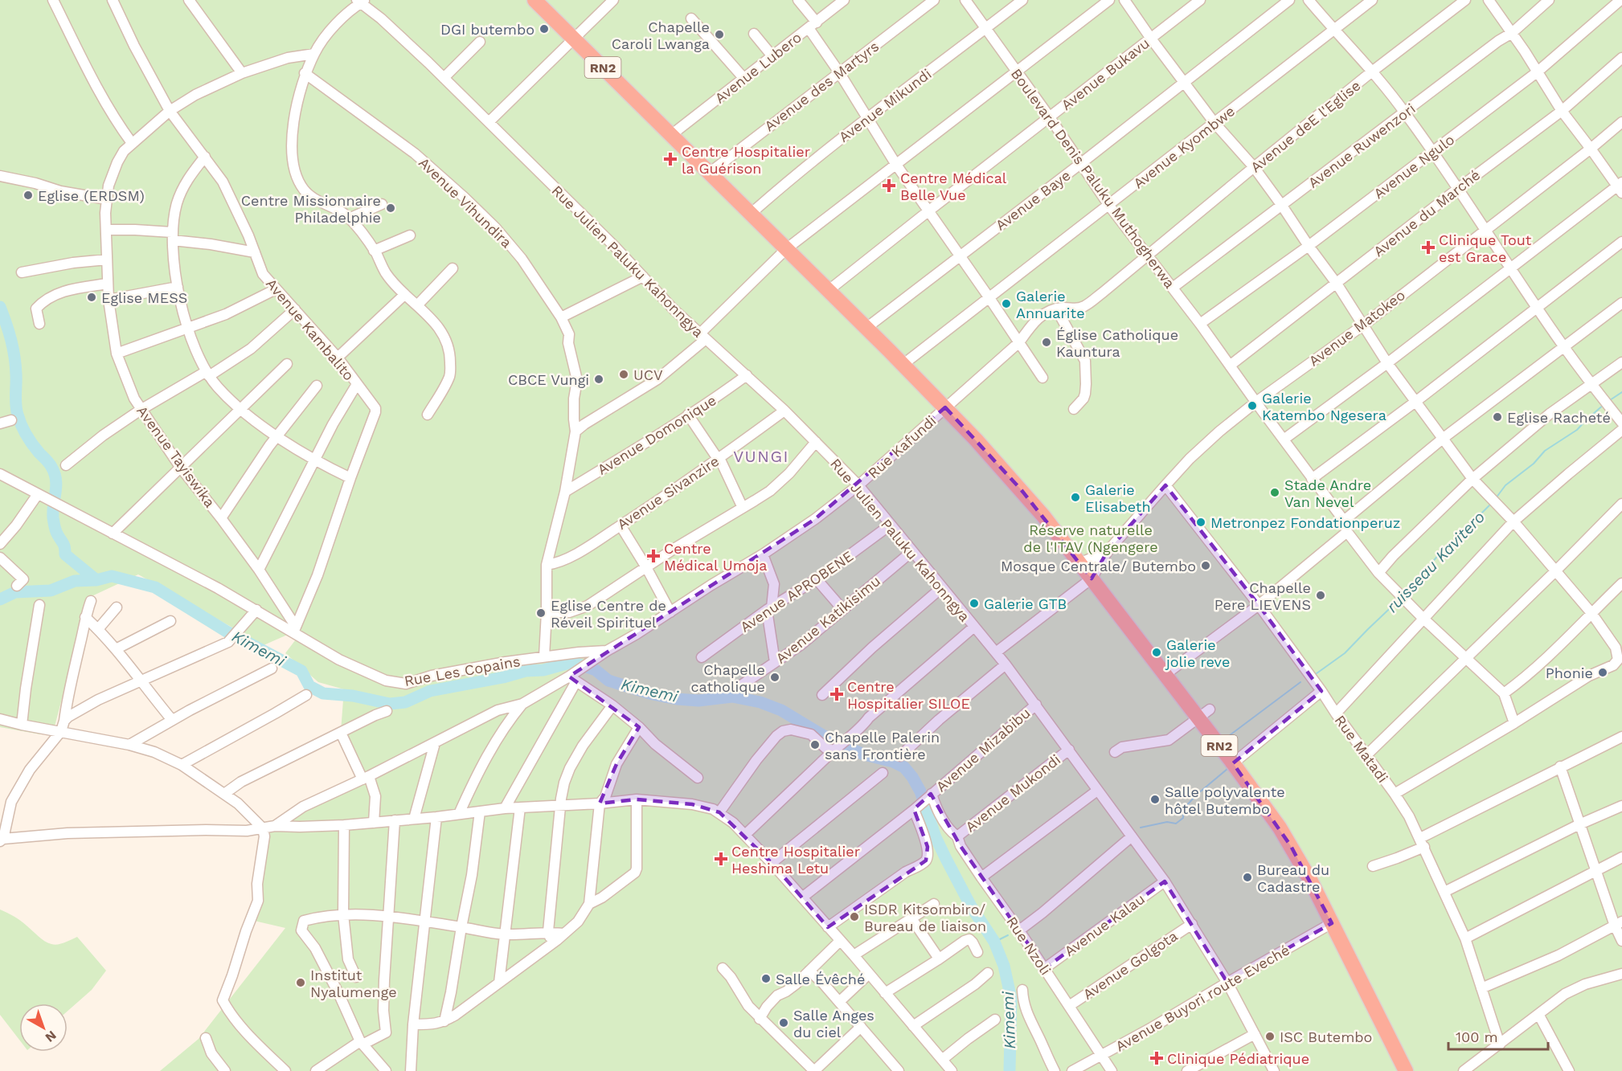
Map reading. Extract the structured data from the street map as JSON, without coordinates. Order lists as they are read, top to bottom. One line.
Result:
{"streets":{"highway":["RN2"],"street":["Avenue Lubero","Avenue Bukavu","Avenue des Martyrs","Avenue Mikundi","Avenue deE l'Eglise","Avenue Ruwenzori","Avenue Kyombwe","Avenue Ngulo","Boulevard Denis Paluku Muthogherwa","Avenue Baye","Avenue Vihundira","Avenue du Marché","Rue Julien Paluku Kahonngya","Avenue Matokeo","Avenue Kambalito","Avenue Domonique","Rue Kafundi","Avenue Tayiswika","Avenue Sivanzire","Avenue APROBENE","Avenue Katikisimu","Rue Les Copains","Rue Matadi","Avenue Mizabibu","Avenue Mukondi","Avenue Kalau","Rue Nzoli","Avenue Golgota","Avenue Buyori route Eveché"]},"crossings":[["RN2","Avenue Lubero"],["RN2","Avenue Bukavu"],["RN2","Avenue des Martyrs"],["RN2","Avenue Mikundi"],["RN2","Avenue Kyombwe"],["RN2","Avenue Baye"],["RN2","Rue Kafundi"],["RN2","Avenue Buyori route Eveché"],["Avenue Bukavu","Boulevard Denis Paluku Muthogherwa"],["Avenue Mikundi","Boulevard Denis Paluku Muthogherwa"],["Avenue deE l'Eglise","Boulevard Denis Paluku Muthogherwa"],["Avenue deE l'Eglise","Rue Kafundi"],["Avenue Ruwenzori","Boulevard Denis Paluku Muthogherwa"],["Avenue Kyombwe","Boulevard Denis Paluku Muthogherwa"],["Avenue Ngulo","Boulevard Denis Paluku Muthogherwa"],["Boulevard Denis Paluku Muthogherwa","Avenue Baye"],["Boulevard Denis Paluku Muthogherwa","Avenue du Marché"],["Boulevard Denis Paluku Muthogherwa","Avenue Matokeo"],["Avenue Vihundira","Avenue Domonique"],["Avenue Vihundira","Avenue Sivanzire"],["Avenue Vihundira","Rue Les Copains"],["Rue Julien Paluku Kahonngya","Avenue Domonique"],["Rue Julien Paluku Kahonngya","Rue Kafundi"],["Rue Julien Paluku Kahonngya","Avenue Sivanzire"],["Rue Julien Paluku Kahonngya","Avenue APROBENE"],["Rue Julien Paluku Kahonngya","Avenue Katikisimu"],["Rue Julien Paluku Kahonngya","Rue Les Copains"],["Rue Julien Paluku Kahonngya","Avenue Mizabibu"],["Rue Julien Paluku Kahonngya","Avenue Mukondi"],["Rue Julien Paluku Kahonngya","Avenue Kalau"],["Rue Julien Paluku Kahonngya","Avenue Golgota"],["Rue Julien Paluku Kahonngya","Avenue Buyori route Eveché"],["Avenue Matokeo","Rue Matadi"],["Avenue Kambalito","Avenue Tayiswika"],["Rue Kafundi","Rue Les Copains"],["Avenue Tayiswika","Rue Les Copains"],["Avenue Mizabibu","Rue Nzoli"],["Avenue Mukondi","Rue Nzoli"],["Avenue Kalau","Rue Nzoli"],["Rue Nzoli","Avenue Golgota"],["Rue Nzoli","Avenue Buyori route Eveché"]],"districts":["VUNGI"],"water":["ruisseau Kavitero","Kimemi"],"parks":["Réserve naturelle de l'ITAV (Ngengere"],"places":{"other":["DGI butembo","Chapelle Caroli Lwanga","Eglise (ERDSM)","Centre Missionnaire Philadelphie","Eglise MESS","Galerie Annuarite","Église Catholique Kauntura","UCV","CBCE Vungi","Galerie Katembo Ngesera","Eglise Racheté","Stade Andre Van Nevel","Galerie Elisabeth","Metronpez Fondationperuz","Mosque Centrale/ Butembo","Chapelle Pere LIEVENS","Galerie GTB","Eglise Centre de Réveil Spirituel","Galerie jolie reve","Phonie","Chapelle catholique","Chapelle Palerin sans Frontière","Salle polyvalente hôtel Butembo","Bureau du Cadastre","ISDR Kitsombiro/ Bureau de liaison","Salle Évêché","Institut Nyalumenge","Salle Anges du ciel","ISC Butembo"],"health":["Centre Hospitalier la Guérison","Centre Médical Belle Vue","Clinique Tout est Grace","Centre Médical Umoja","Centre Hospitalier SILOE","Centre Hospitalier Heshima Letu","Clinique Pédiatrique"]},"scale_bar":"100 m","north":"bottom right"}
